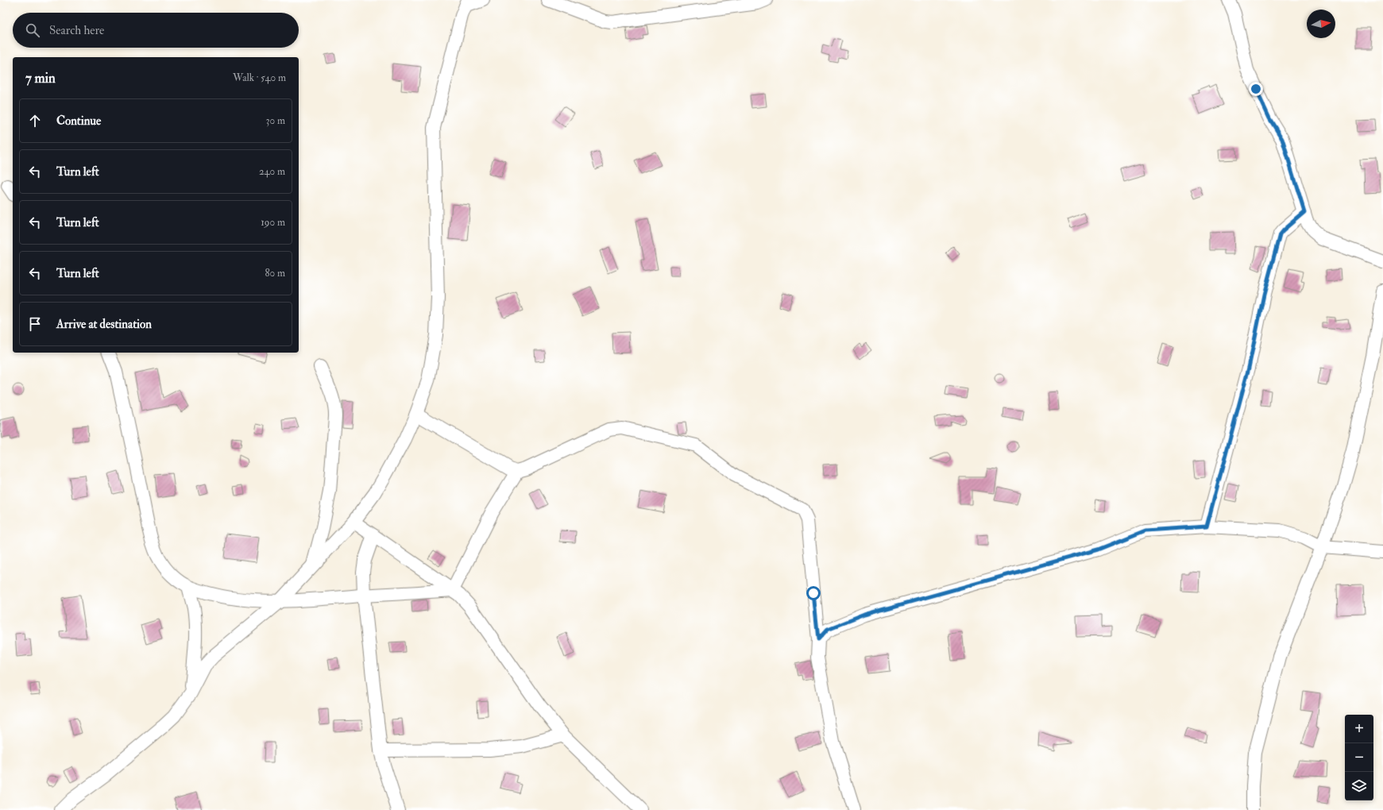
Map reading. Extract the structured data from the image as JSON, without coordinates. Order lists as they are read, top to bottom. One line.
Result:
{"north":"right","page":{"search":"Search here","heading":["7 min","Walk · 540 m"],"list":[["Continue","30 m"],["Turn left","240 m"],["Turn left","190 m"],["Turn left","80 m"],"Arrive at destination"],"map_buttons":["+","−"]}}
